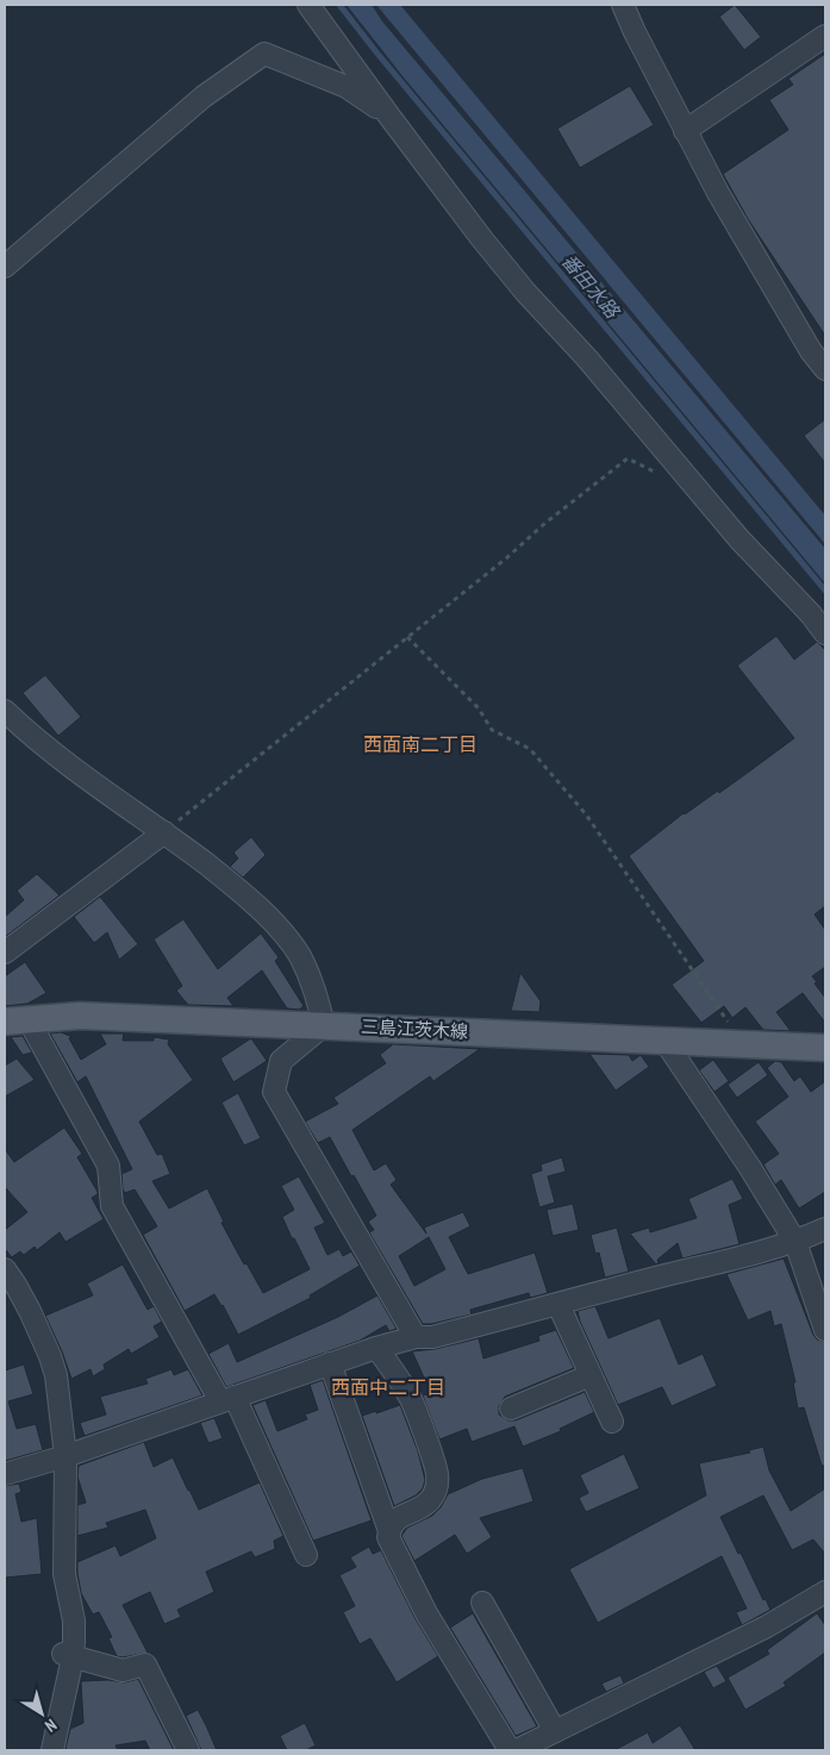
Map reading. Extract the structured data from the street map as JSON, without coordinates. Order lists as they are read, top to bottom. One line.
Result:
{"streets":{"main road":["三島江茨木線"]},"districts":["西面南二丁目","西面中二丁目"],"water":["番田水路"],"north":"bottom right"}
